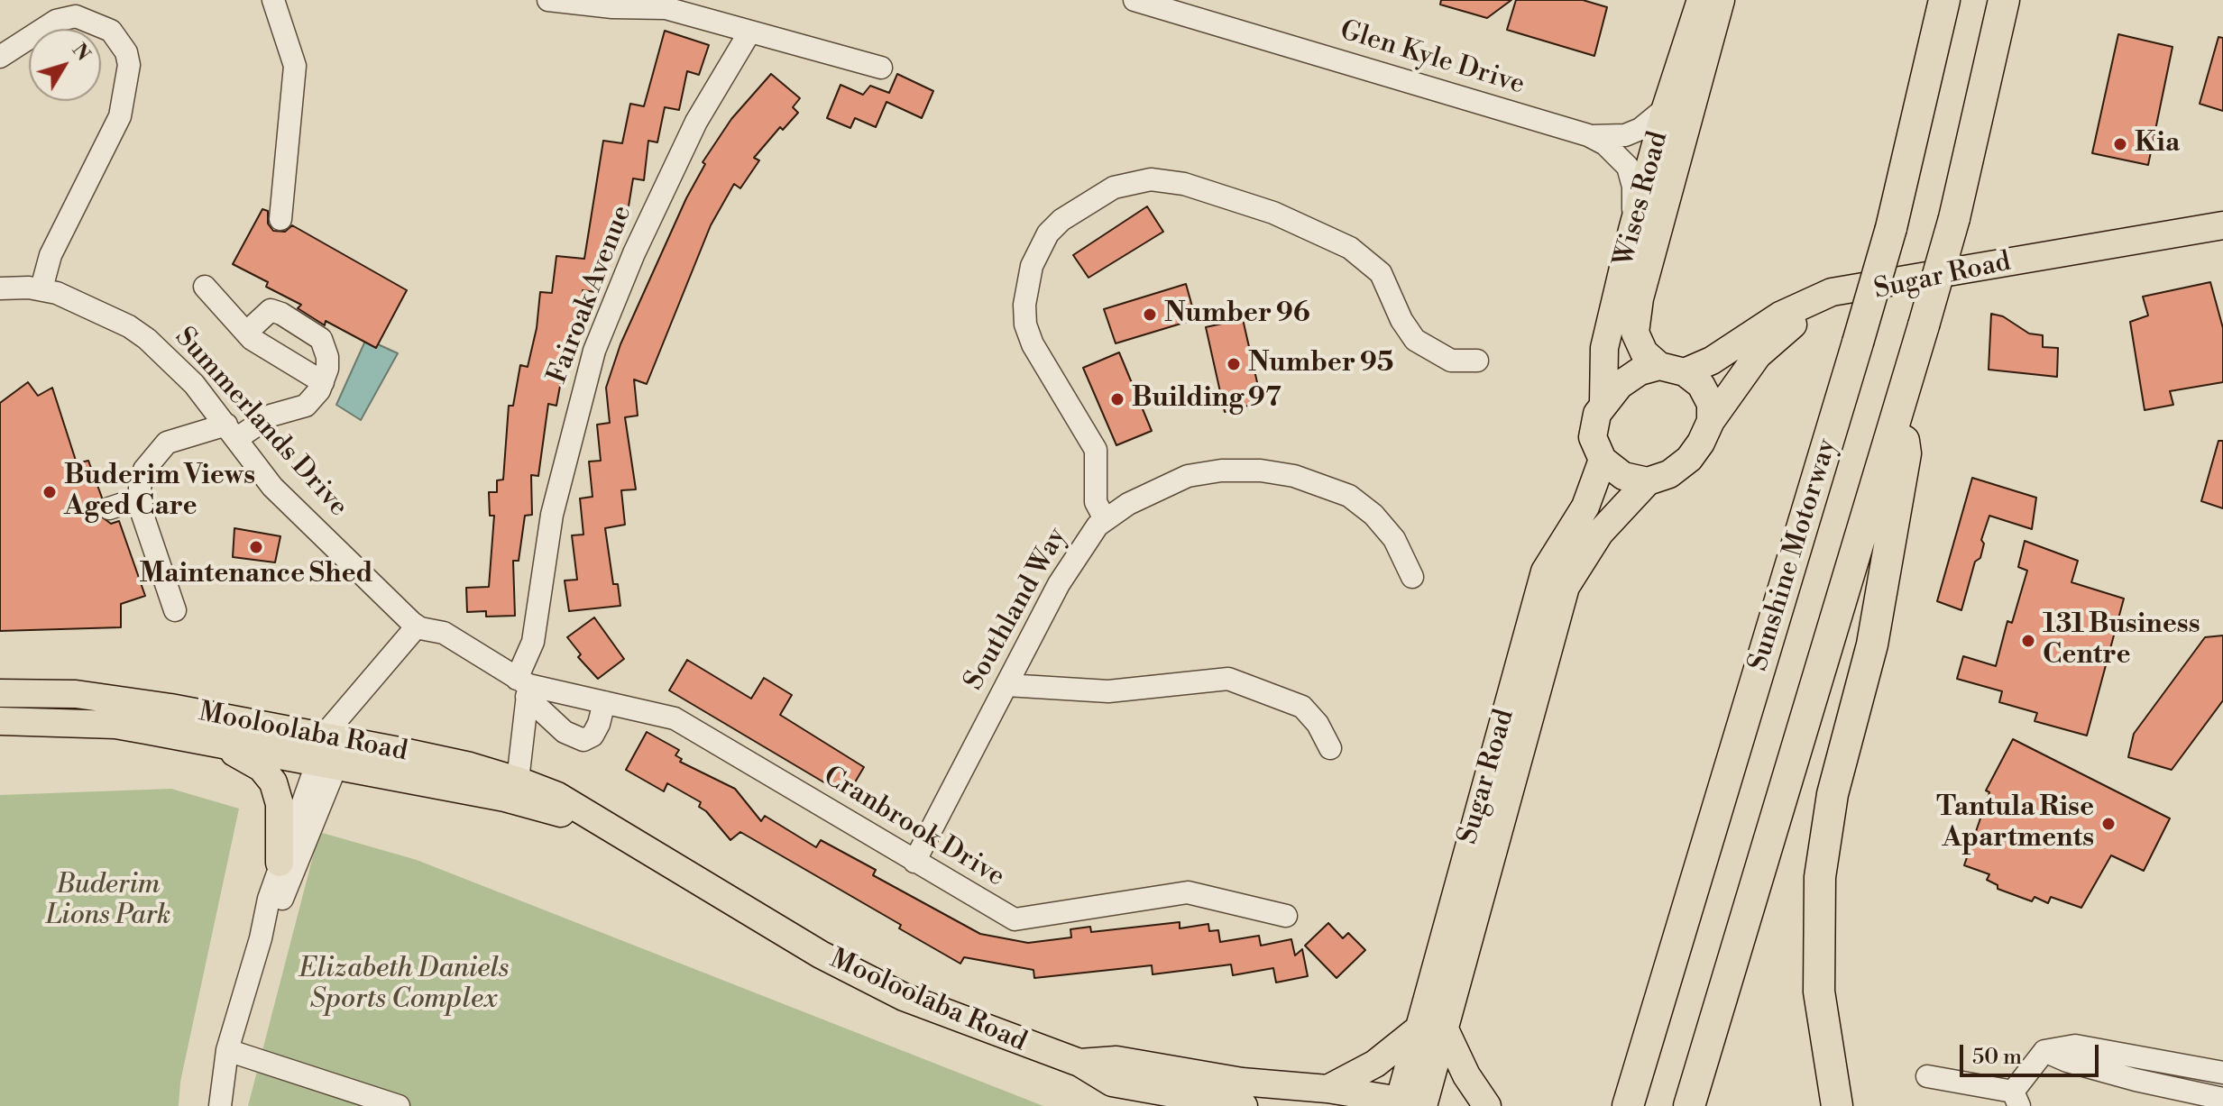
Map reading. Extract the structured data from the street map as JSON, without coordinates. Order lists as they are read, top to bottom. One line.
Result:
{"streets":{"highway":["Sunshine Motorway"],"main road":["Wises Road","Sugar Road","Mooloolaba Road"],"street":["Glen Kyle Drive","Fairoak Avenue","Summerlands Drive","Southland Way","Cranbrook Drive"]},"crossings":[["Wises Road","Sugar Road"],["Sugar Road","Mooloolaba Road"],["Fairoak Avenue","Summerlands Drive"],["Fairoak Avenue","Mooloolaba Road"],["Fairoak Avenue","Cranbrook Drive"],["Summerlands Drive","Cranbrook Drive"],["Southland Way","Cranbrook Drive"]],"parks":["Buderim Lions Park","Elizabeth Daniels Sports Complex"],"places":["Kia","Number 96","Number 95","Building 97","Buderim Views Aged Care","Maintenance Shed","131 Business Centre","Tantula Rise Apartments"],"scale_bar":"50 m","north":"top right"}
